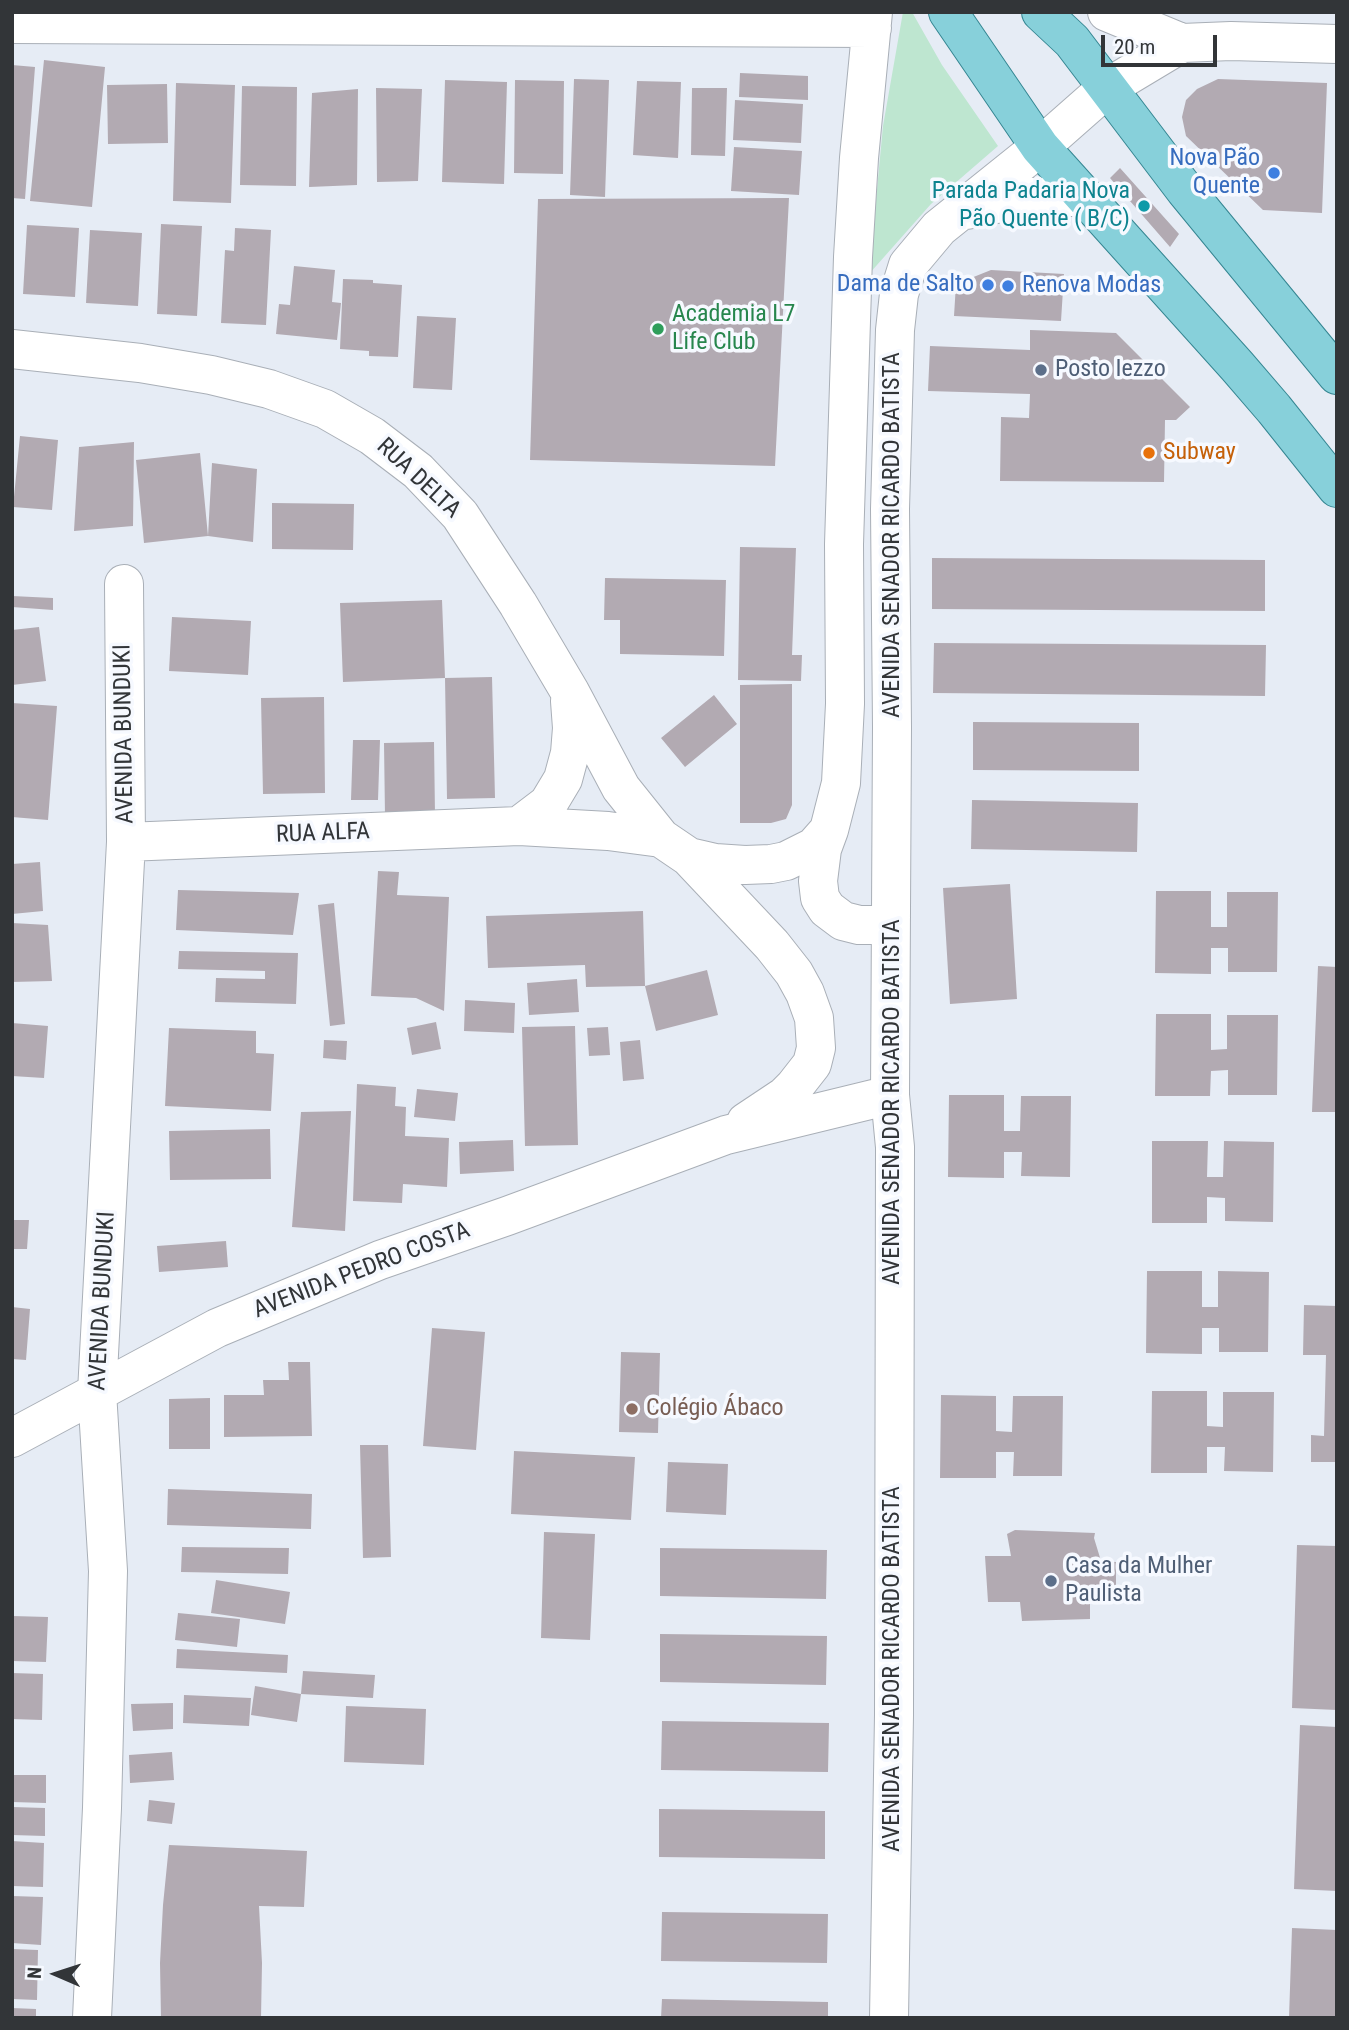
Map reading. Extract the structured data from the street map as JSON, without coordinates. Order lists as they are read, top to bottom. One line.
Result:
{"streets":{"street":["RUA DELTA","AVENIDA SENADOR RICARDO BATISTA","AVENIDA BUNDUKI","RUA ALFA","AVENIDA PEDRO COSTA"]},"crossings":[["RUA DELTA","RUA ALFA"],["RUA DELTA","AVENIDA PEDRO COSTA"],["AVENIDA BUNDUKI","RUA ALFA"],["AVENIDA BUNDUKI","AVENIDA PEDRO COSTA"]],"places":["Nova Pão Quente","Parada Padaria Nova Pão Quente ( B/C)","Dama de Salto","Renova Modas","Academia L7 Life Club","Posto Iezzo","Subway","Colégio Ábaco","Casa da Mulher Paulista"],"scale_bar":"20 m","north":"left"}
